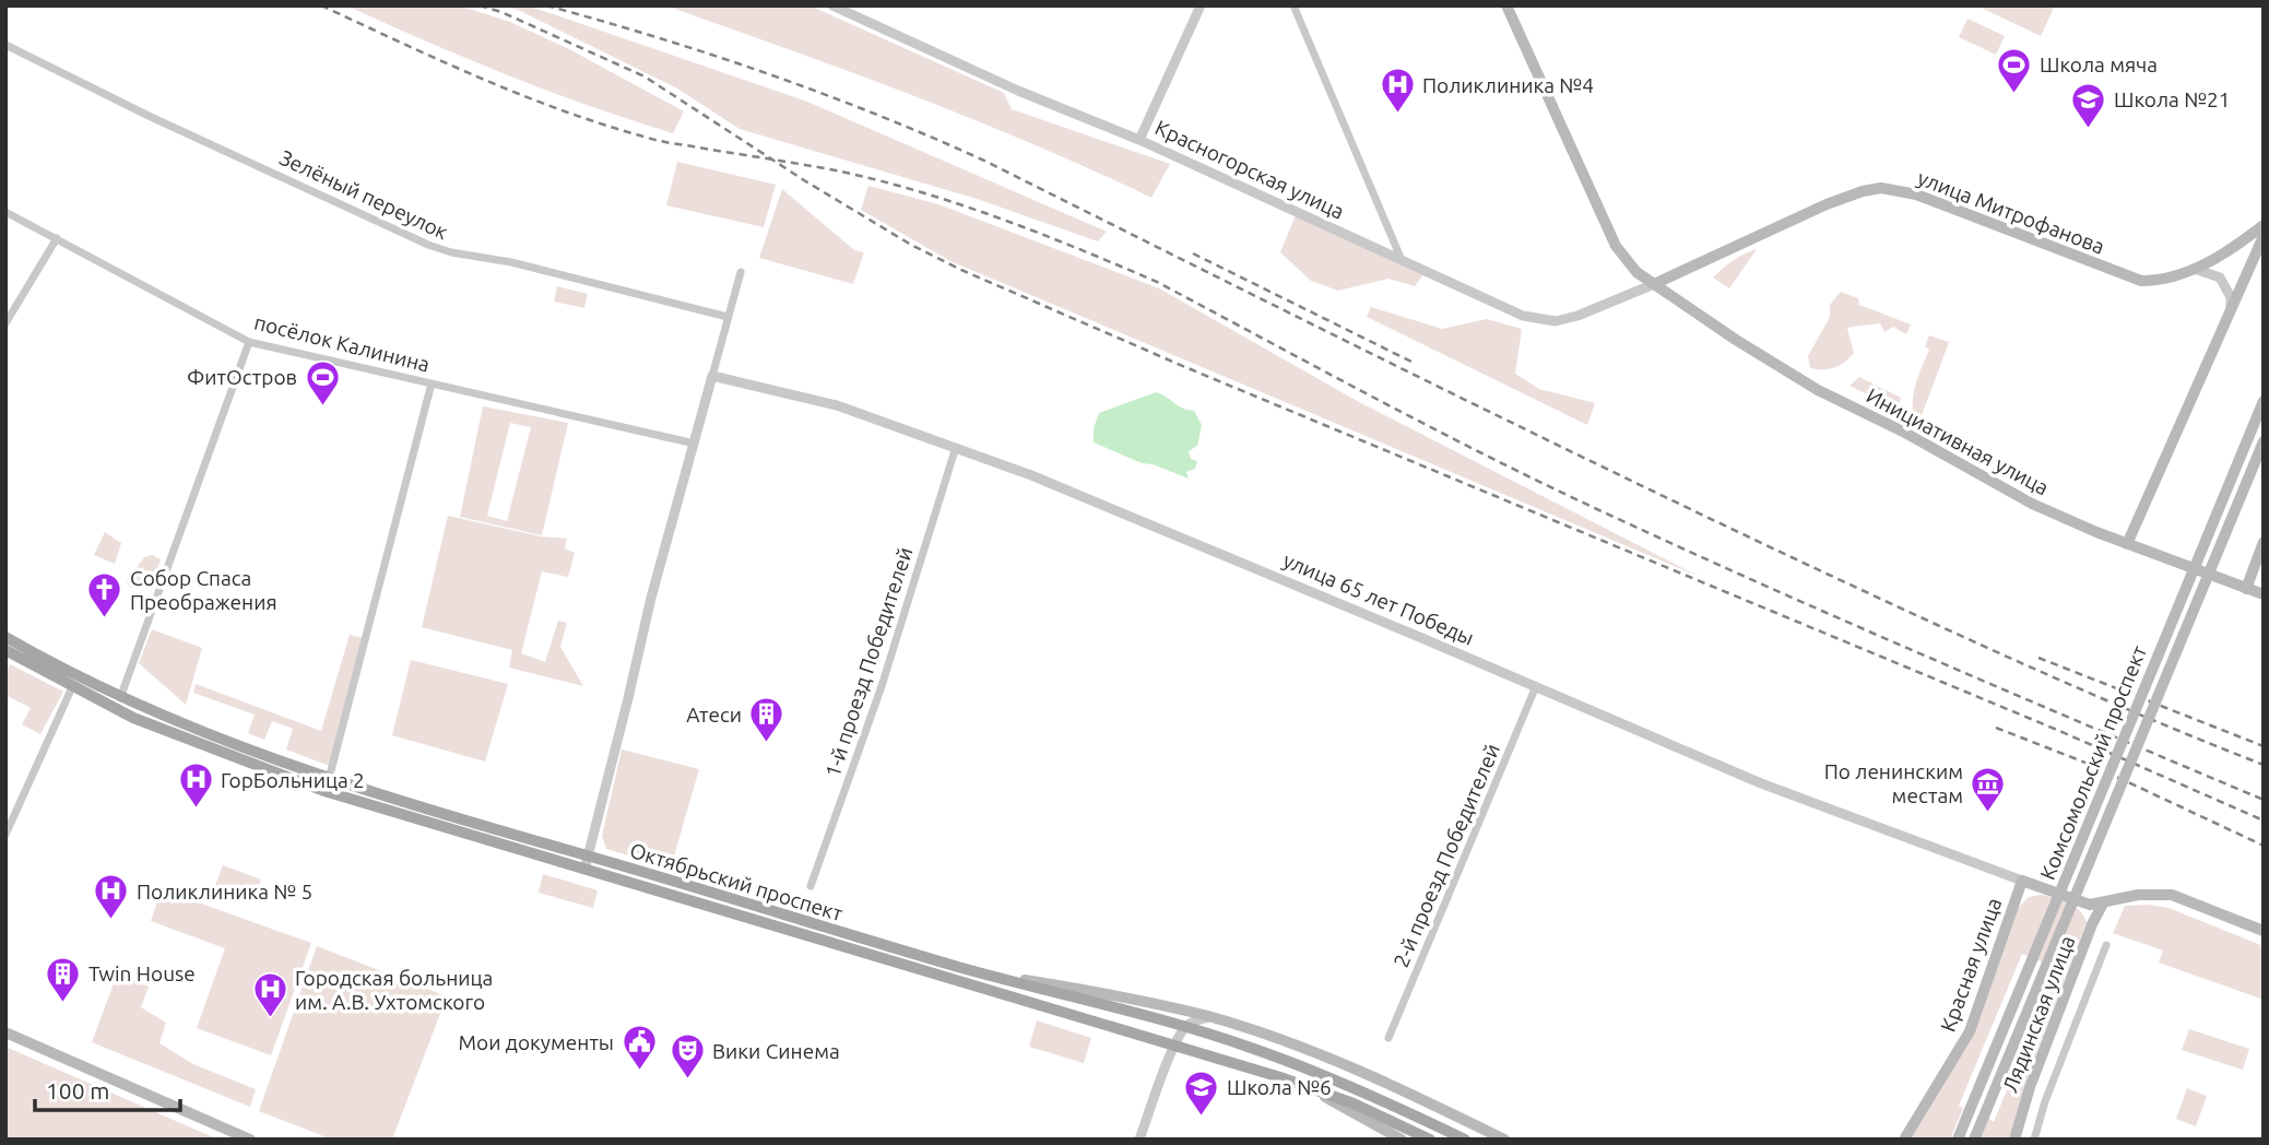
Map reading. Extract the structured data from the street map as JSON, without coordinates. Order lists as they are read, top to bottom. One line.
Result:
{"streets":{"main road":["улица Митрофанова","Инициативная улица","Комсомольский проспект","Октябрьский проспект","Красная улица","Лядинская улица"],"street":["Красногорская улица","Зелёный переулок","посёлок Калинина","улица 65 лет Победы","1-й проезд Победителей","2-й проезд Победителей"]},"crossings":[["Красногорская улица","улица Митрофанова"],["Красногорская улица","Инициативная улица"],["улица Митрофанова","Инициативная улица"],["улица 65 лет Победы","1-й проезд Победителей"],["улица 65 лет Победы","2-й проезд Победителей"],["улица 65 лет Победы","Красная улица"]],"places":{"sports":["Школа мяча","ФитОстров"],"hospital":["Поликлиника №4","ГорБольница 2","Поликлиника № 5","Городская больница им. А.В. Ухтомского"],"school or university":["Школа №21","Школа №6"],"church":["Собор Спаса Преображения"],"building":["Атеси","Twin House"],"museum":["По ленинским местам"],"public building":["Мои документы"],"theatre":["Вики Синема"]},"scale_bar":"100 m"}
